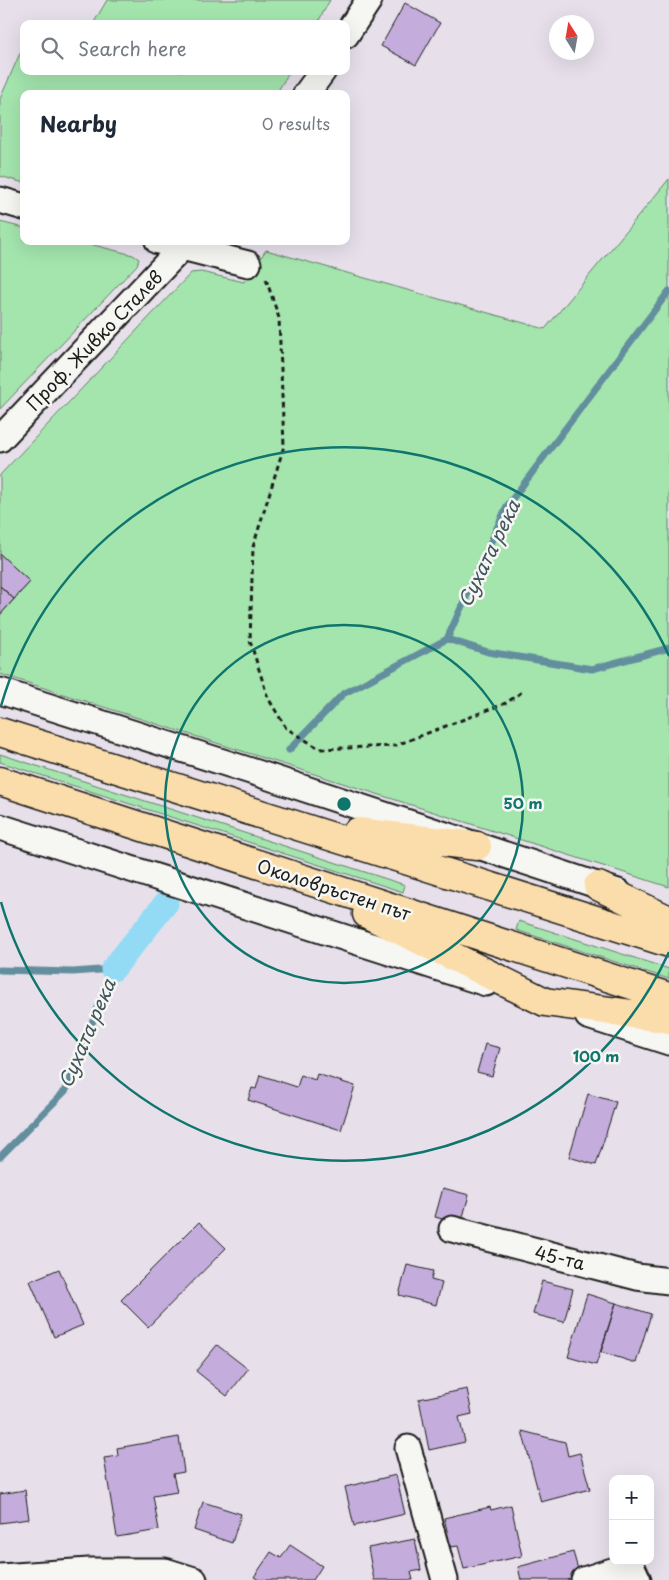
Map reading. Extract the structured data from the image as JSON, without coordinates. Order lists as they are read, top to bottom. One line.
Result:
{"streets":{"highway":["Околовръстен път"],"street":["Проф. Живко Сталев","45-та"]},"water":["Сухата река"],"north":"top","page":{"search":"Search here","heading":["Nearby","0 results"],"map_buttons":["+","−"]},"rings":["50 m","100 m"]}
